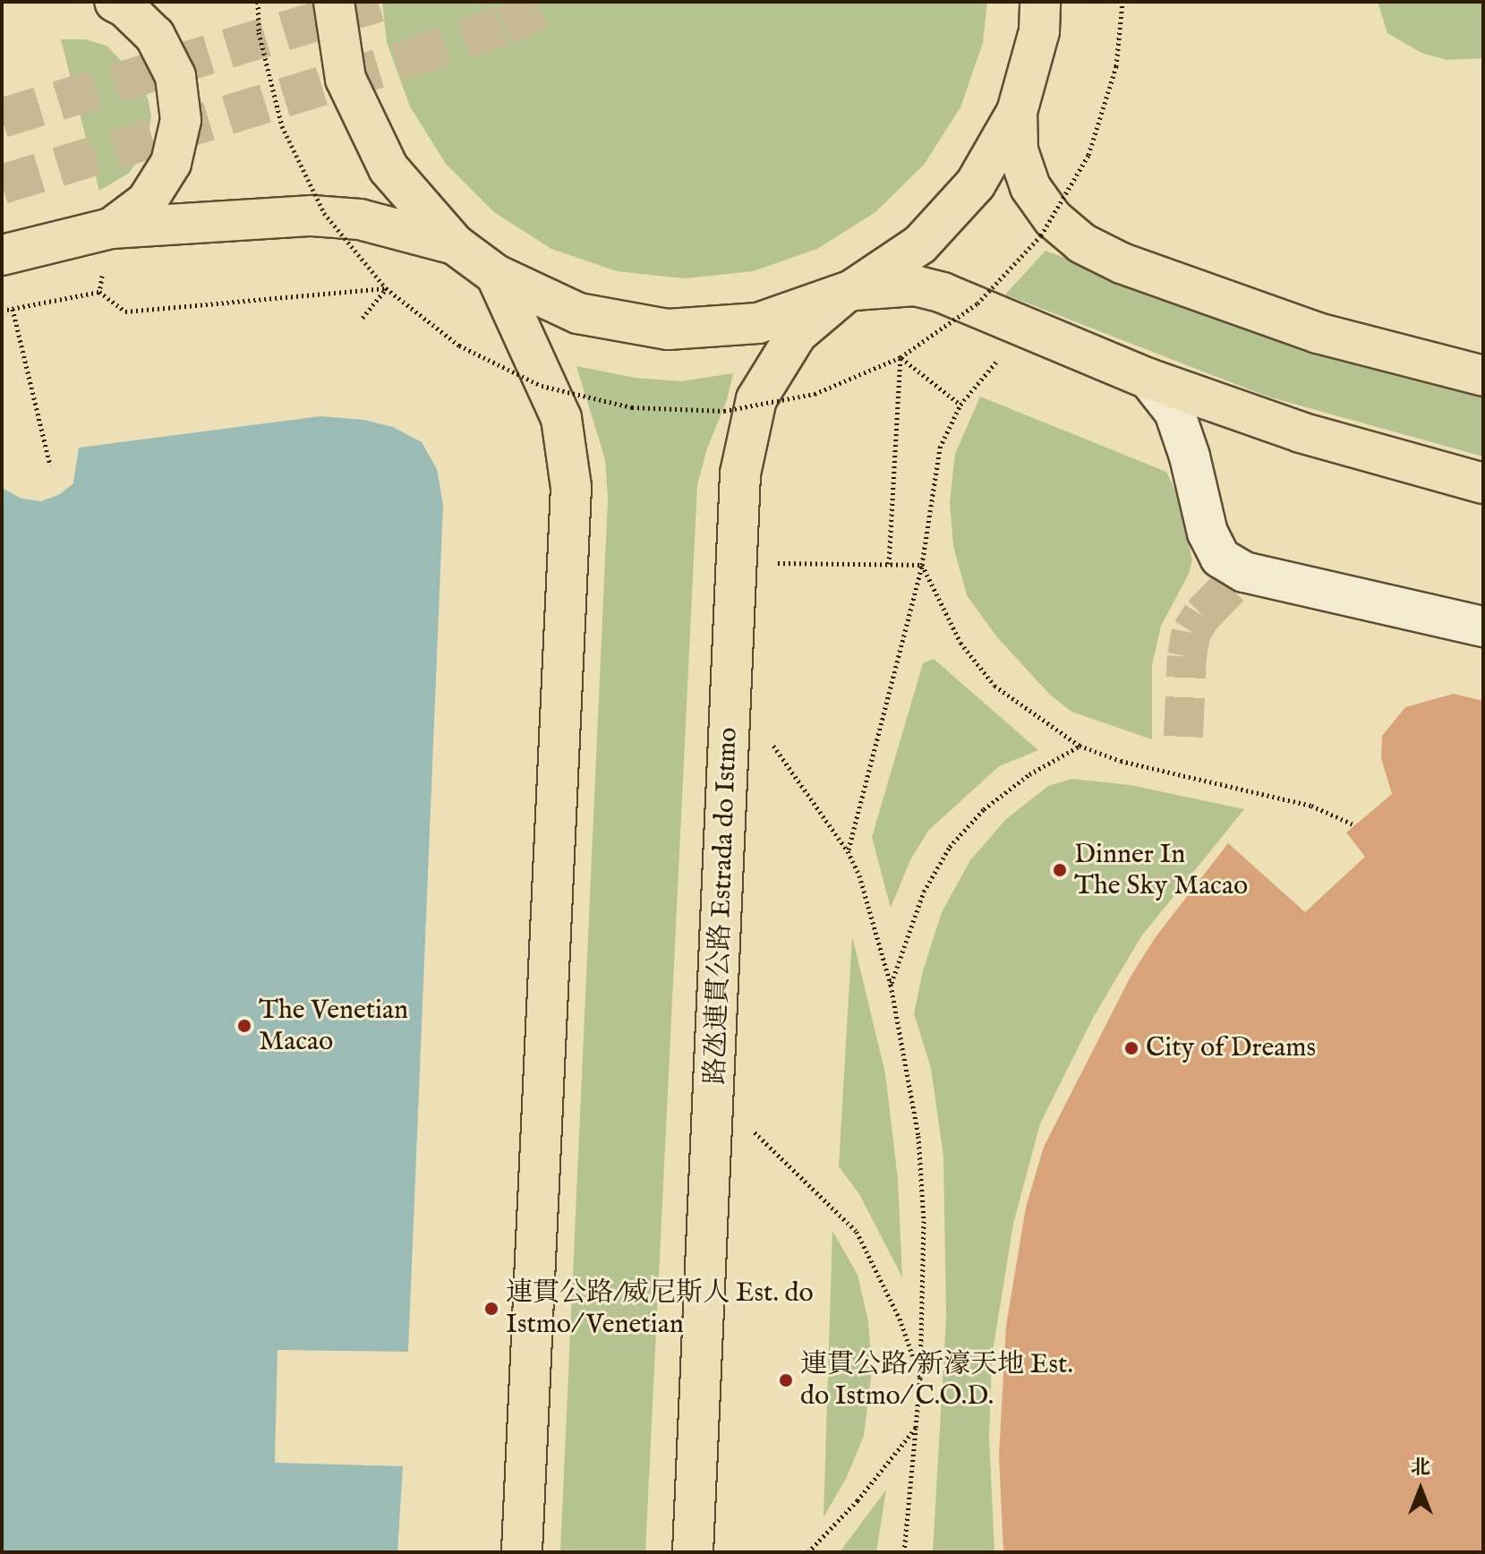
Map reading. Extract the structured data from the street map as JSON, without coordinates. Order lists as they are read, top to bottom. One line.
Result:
{"streets":{"main road":["路氹連貫公路 Estrada do Istmo"]},"places":["Dinner In The Sky Macao","The Venetian Macao","City of Dreams","連貫公路/威尼斯人 Est. do Istmo/ Venetian","連貫公路/新濠天地 Est. do Istmo/ C.O.D."],"north":"top"}
